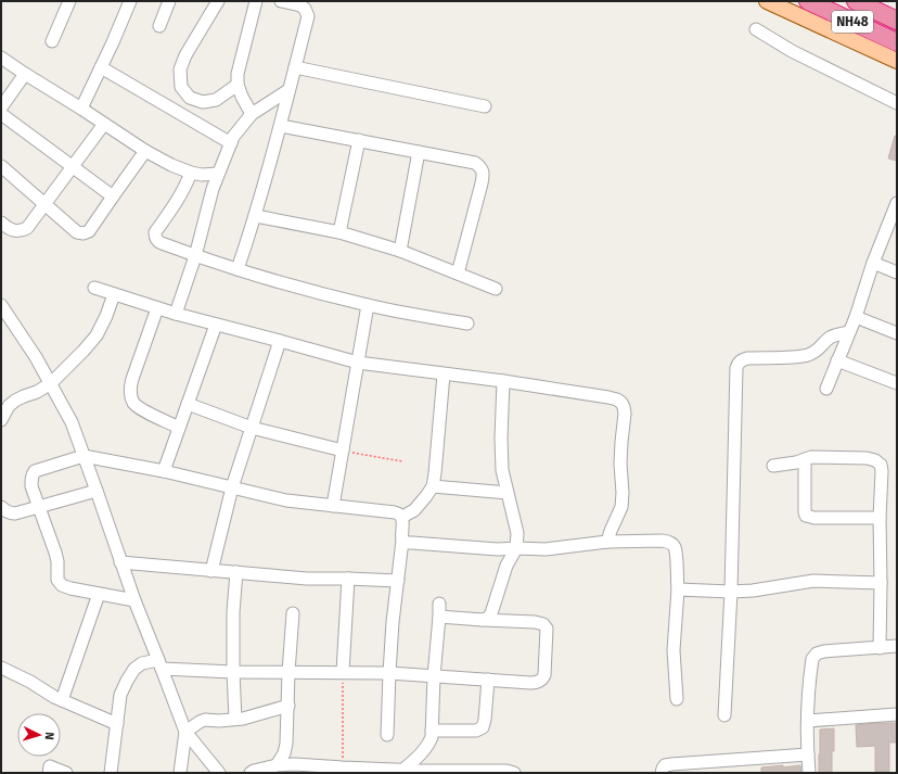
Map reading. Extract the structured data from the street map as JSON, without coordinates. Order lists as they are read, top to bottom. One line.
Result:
{"streets":{"highway":["NH48"]},"north":"right"}
